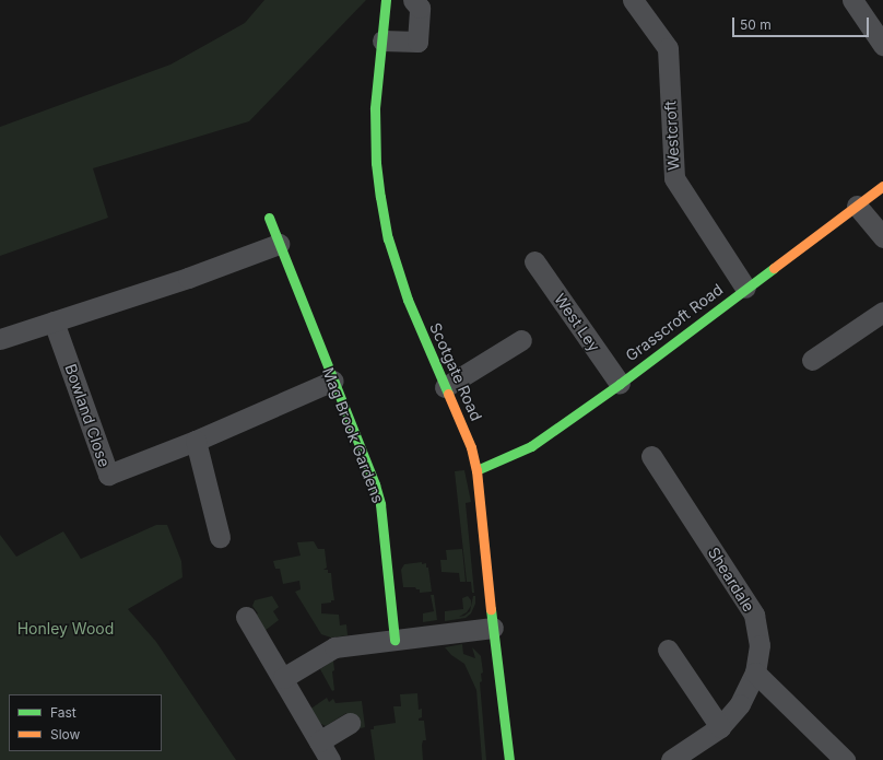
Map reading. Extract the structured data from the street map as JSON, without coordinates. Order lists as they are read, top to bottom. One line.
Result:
{"streets":{"street":["Westcroft","West Ley","Grasscroft Road","Scotgate Road","Bowland Close","Mag Brook Gardens","Sheardale"]},"crossings":[["Westcroft","Grasscroft Road"],["West Ley","Grasscroft Road"],["Grasscroft Road","Scotgate Road"],["Bowland Close","Mag Brook Gardens"]],"parks":["Honley Wood"],"legend":["Fast","Slow"],"scale_bar":"50 m"}
